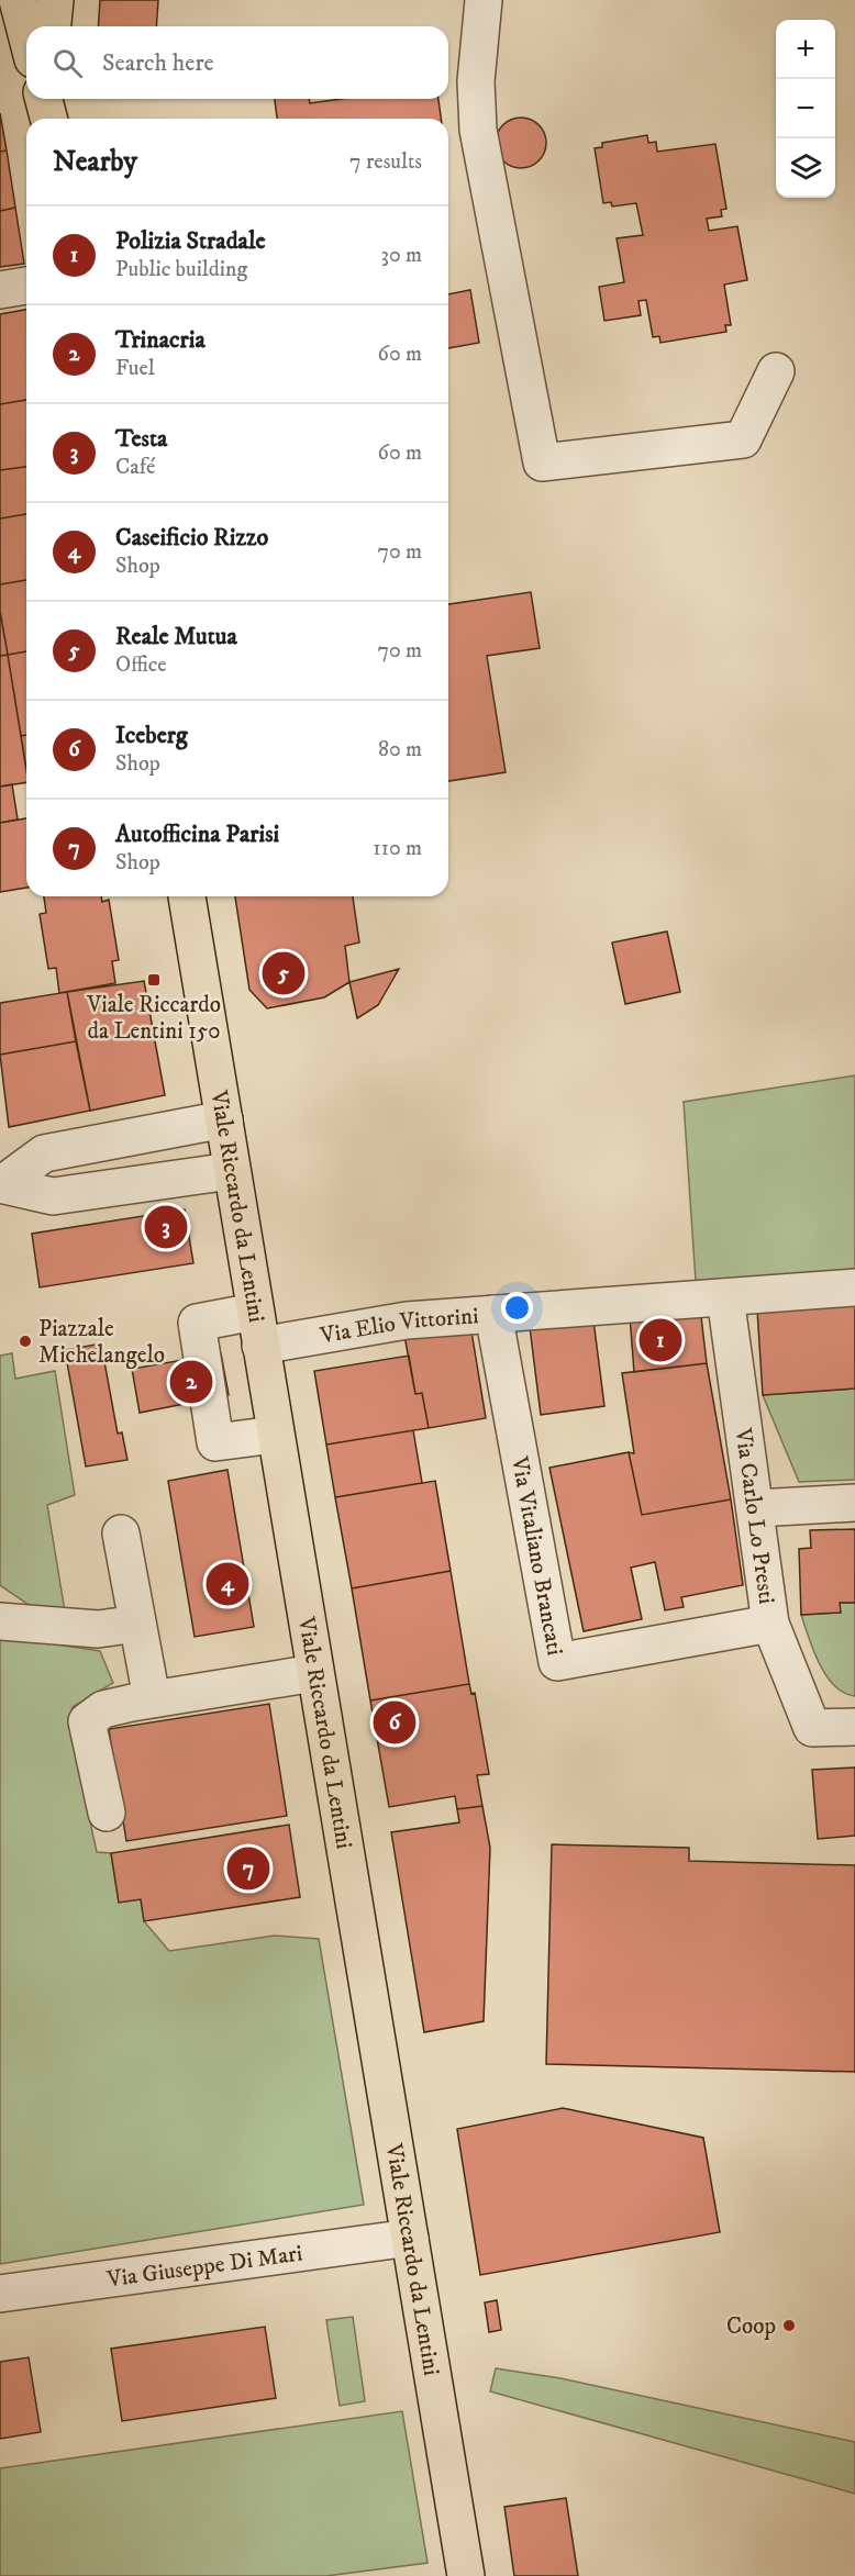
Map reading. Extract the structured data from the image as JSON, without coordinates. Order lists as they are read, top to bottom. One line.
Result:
{"streets":{"main road":["Viale Riccardo da Lentini"],"street":["Via Elio Vittorini","Via Carlo Lo Presti","Via Vitaliano Brancati","Via Giuseppe Di Mari"]},"crossings":[["Viale Riccardo da Lentini","Via Elio Vittorini"],["Viale Riccardo da Lentini","Via Giuseppe Di Mari"],["Via Elio Vittorini","Via Carlo Lo Presti"],["Via Elio Vittorini","Via Vitaliano Brancati"],["Via Carlo Lo Presti","Via Vitaliano Brancati"]],"places":{"transit":["Viale Riccardo da Lentini 150"],"other":["Piazzale Michelangelo","Coop"]},"page":{"map_buttons":["+","−"],"search":"Search here","heading":["Nearby","7 results"],"list":[{"mark":"1","name":"Polizia Stradale","note":"Public building","value":"30 m"},{"mark":"2","name":"Trinacria","note":"Fuel","value":"60 m"},{"mark":"3","name":"Testa","note":"Café","value":"60 m"},{"mark":"4","name":"Caseificio Rizzo","note":"Shop","value":"70 m"},{"mark":"5","name":"Reale Mutua","note":"Office","value":"70 m"},{"mark":"6","name":"Iceberg","note":"Shop","value":"80 m"},{"mark":"7","name":"Autofficina Parisi","note":"Shop","value":"110 m"}],"pins":["5","3","1","2","4","6","7"]}}
